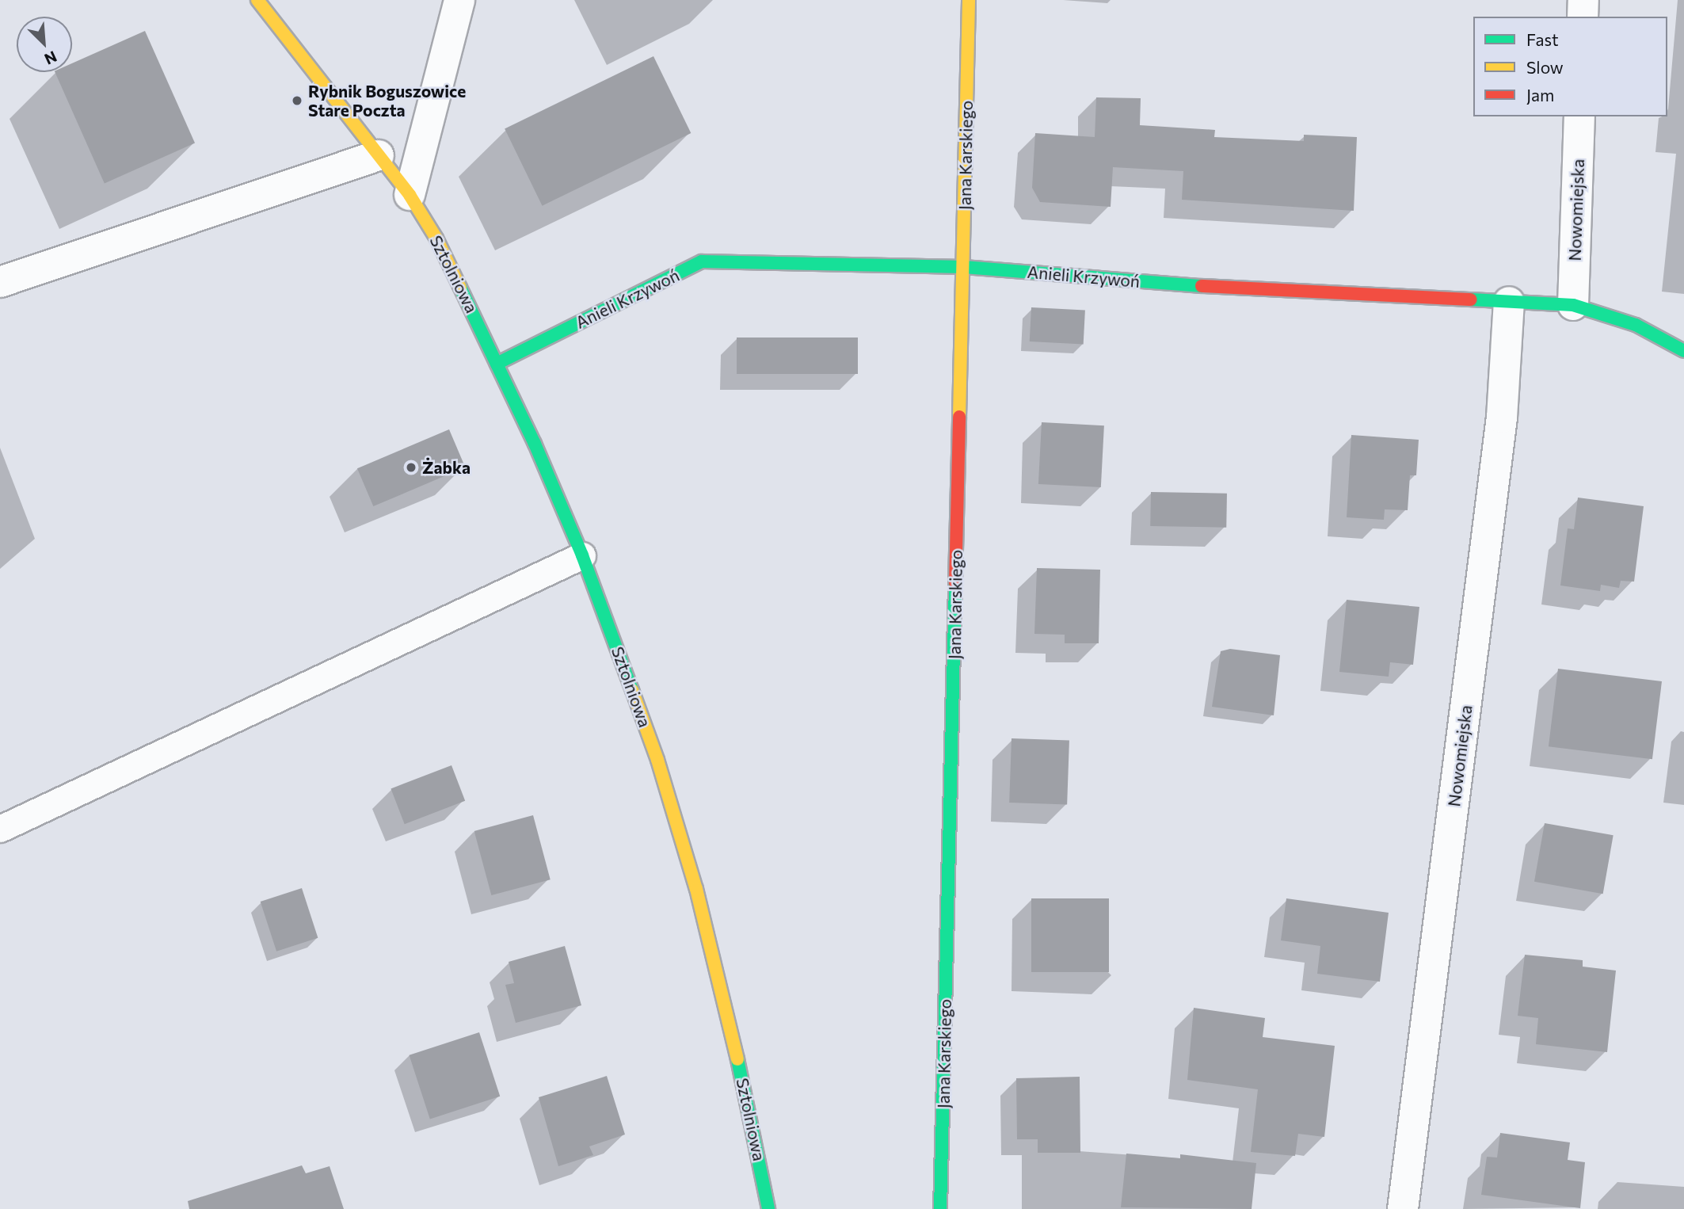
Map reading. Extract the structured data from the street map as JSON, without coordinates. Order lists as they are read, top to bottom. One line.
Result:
{"streets":{"street":["Jana Karskiego","Nowomiejska","Sztolniowa","Anieli Krzywoń"]},"crossings":[["Jana Karskiego","Anieli Krzywoń"],["Nowomiejska","Anieli Krzywoń"],["Sztolniowa","Anieli Krzywoń"]],"places":["Rybnik Boguszowice Stare Poczta","Żabka"],"legend":["Fast","Slow","Jam"],"north":"bottom right"}
